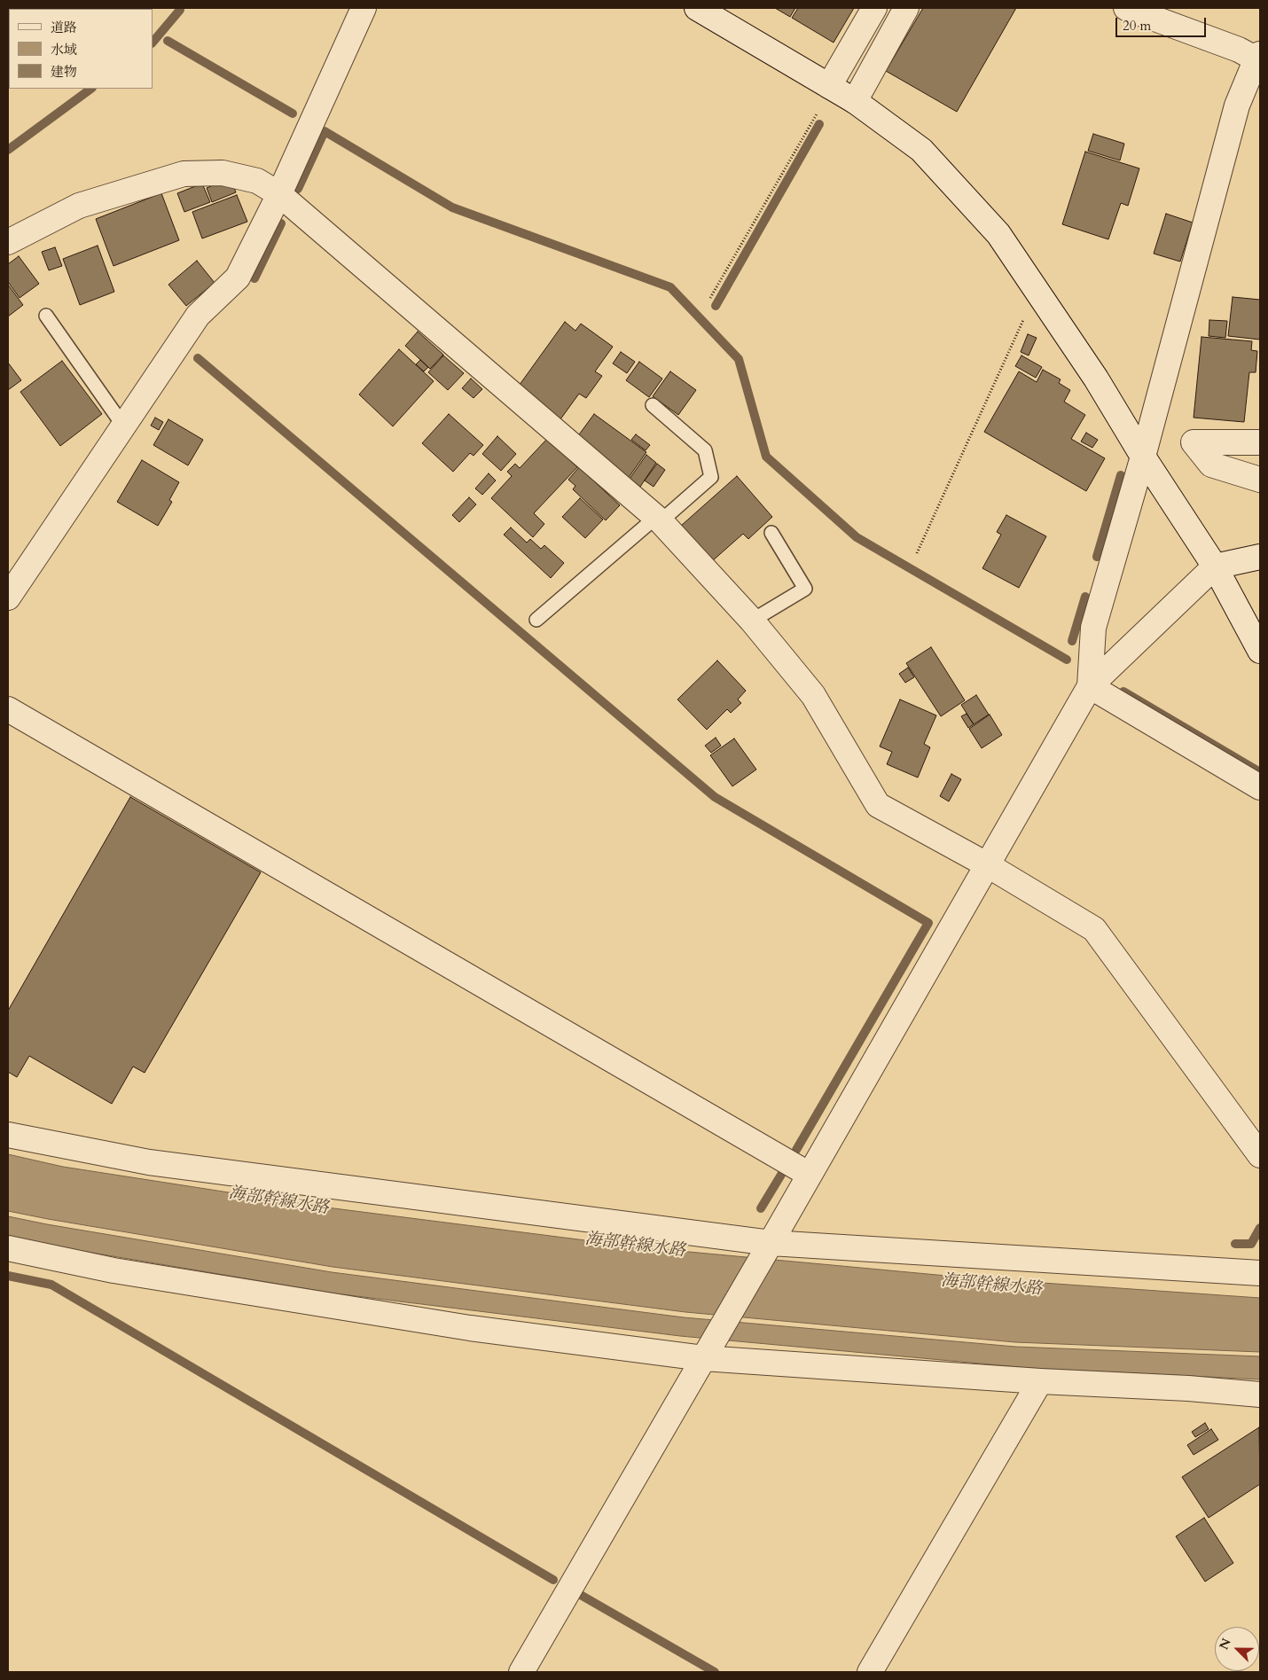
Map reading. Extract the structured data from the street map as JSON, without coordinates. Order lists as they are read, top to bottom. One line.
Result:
{"water":["海部幹線水路"],"legend":["道路","水域","建物"],"scale_bar":"20 m","north":"top left"}
